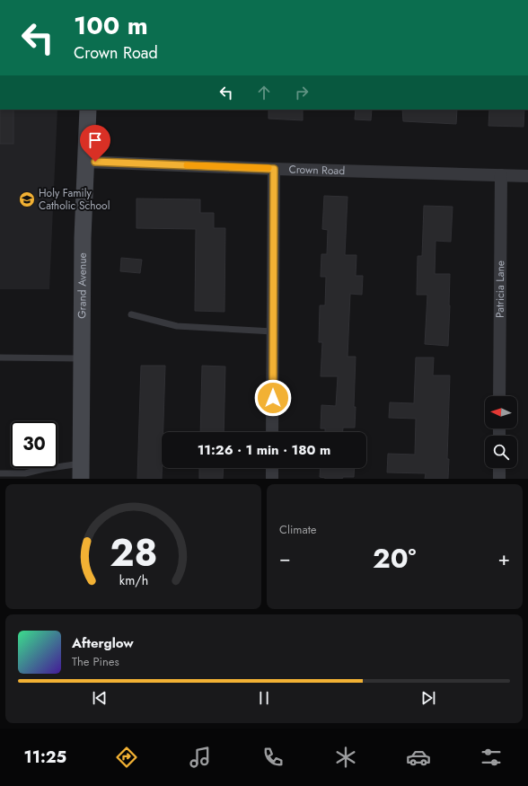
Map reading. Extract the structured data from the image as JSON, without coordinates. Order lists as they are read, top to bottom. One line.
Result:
{"streets":{"main road":["Grand Avenue"],"street":["Crown Road","Patricia Lane"]},"crossings":[["Crown Road","Grand Avenue"],["Crown Road","Patricia Lane"]],"places":{"school or university":["Holy Family Catholic School"]},"north":"left","page":{"turn":["100 m","Crown Road"],"limit":"30","trip":"11:26 · 1 min · 180 m","tile":"Climate","heat":["−","20°","+"],"song":["Afterglow","The Pines"],"tabs":"11:25","gauge":["28","km/h"]}}
